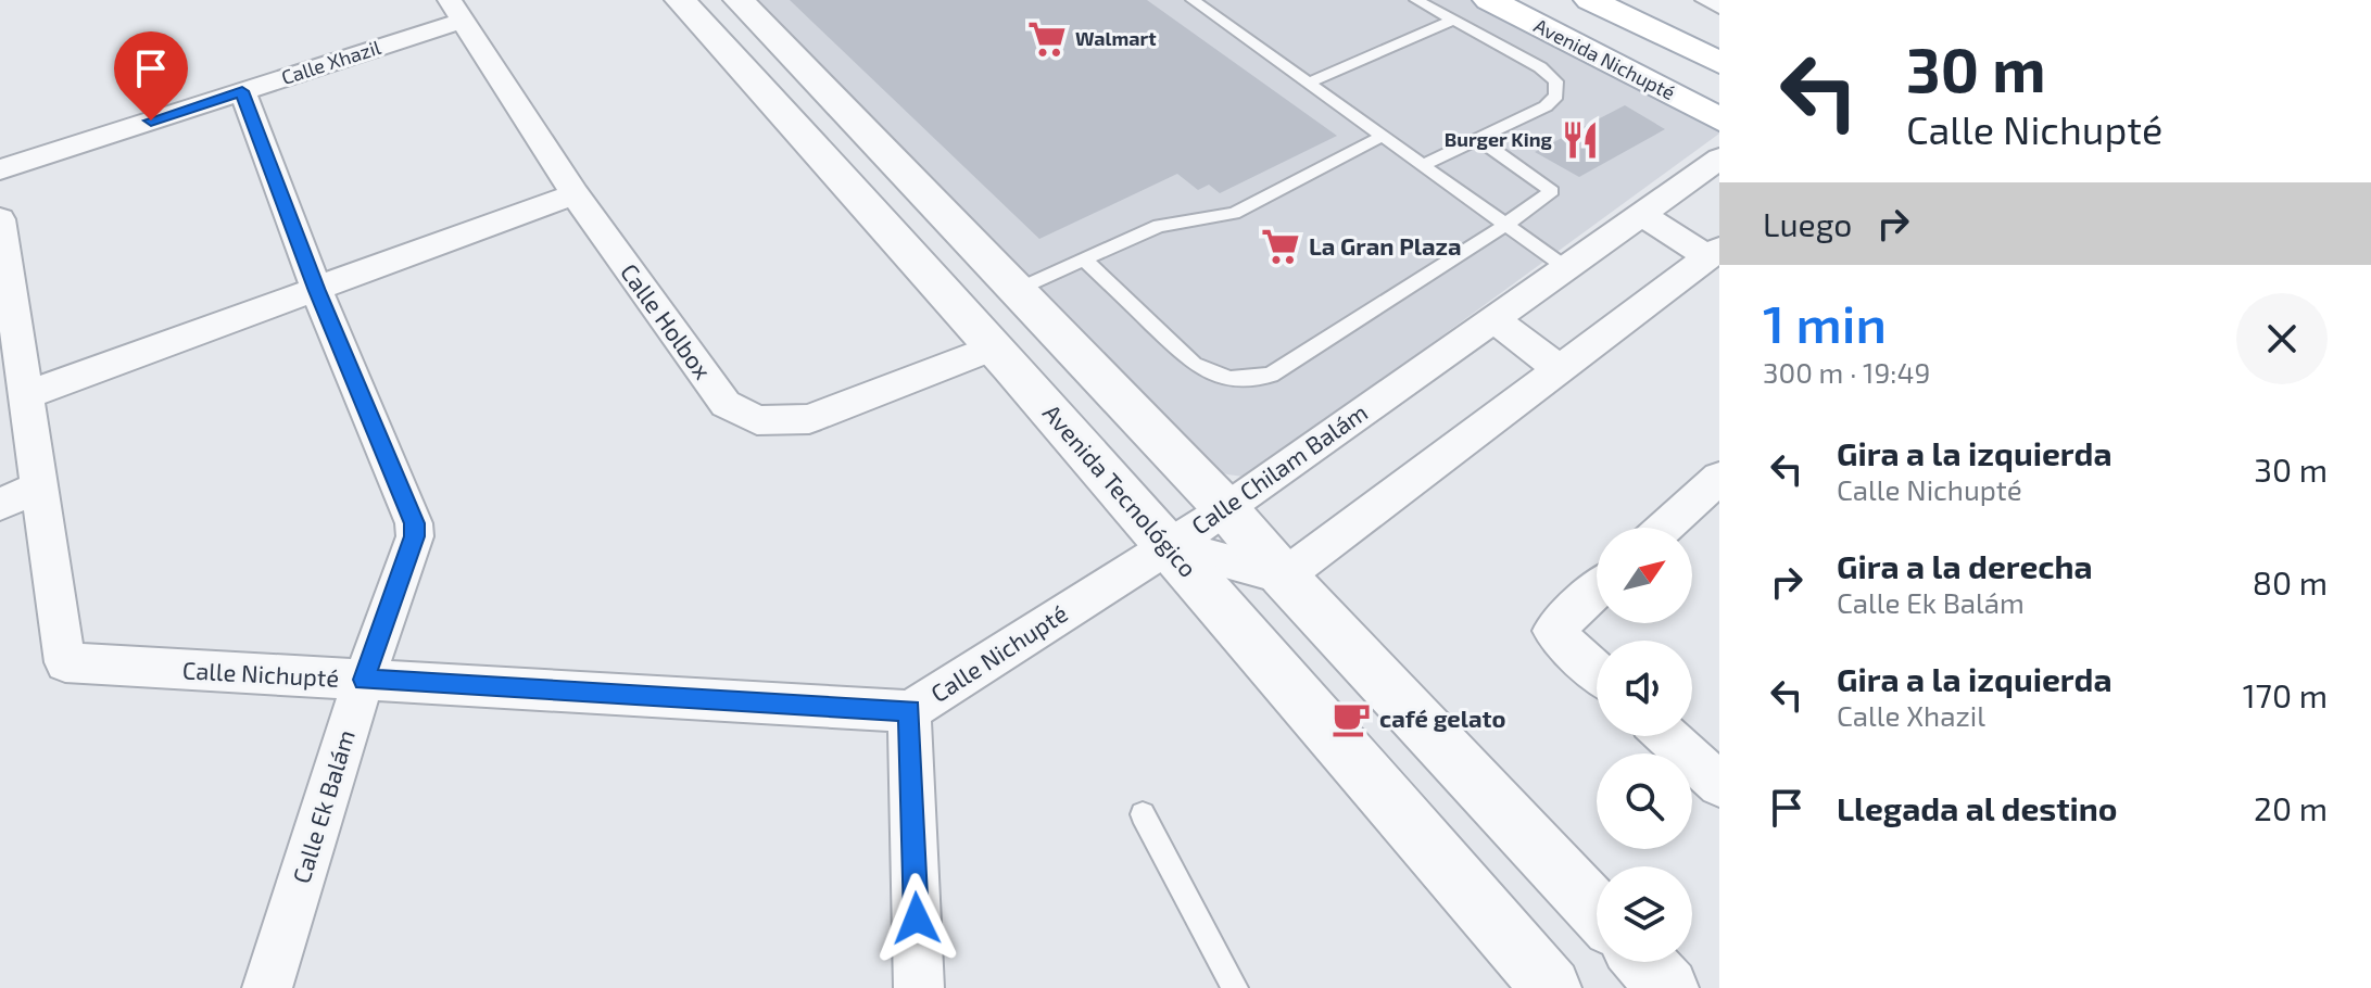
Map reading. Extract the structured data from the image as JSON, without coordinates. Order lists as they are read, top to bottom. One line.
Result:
{"streets":{"main road":["Avenida Nichupté"],"street":["Calle Xhazil","Calle Holbox","Calle Chilam Balám","Avenida Tecnológico","Calle Nichupté","Calle Ek Balám"]},"crossings":[["Calle Xhazil","Calle Holbox"],["Calle Xhazil","Calle Ek Balám"],["Calle Holbox","Avenida Tecnológico"],["Calle Chilam Balám","Avenida Tecnológico"],["Calle Chilam Balám","Calle Nichupté"],["Avenida Tecnológico","Calle Nichupté"],["Calle Nichupté","Calle Ek Balám"]],"places":{"supermarket":["Walmart","La Gran Plaza"],"restaurant":["Burger King"],"cafe":["café gelato"]},"north":"top right","page":{"turn":["30 m","Calle Nichupté"],"then":"Luego","heading":["1 min","300 m · 19:49"],"list":[{"name":"Gira a la izquierda","note":"Calle Nichupté","value":"30 m"},{"name":"Gira a la derecha","note":"Calle Ek Balám","value":"80 m"},{"name":"Gira a la izquierda","note":"Calle Xhazil","value":"170 m"},{"name":"Llegada al destino","value":"20 m"}]}}
